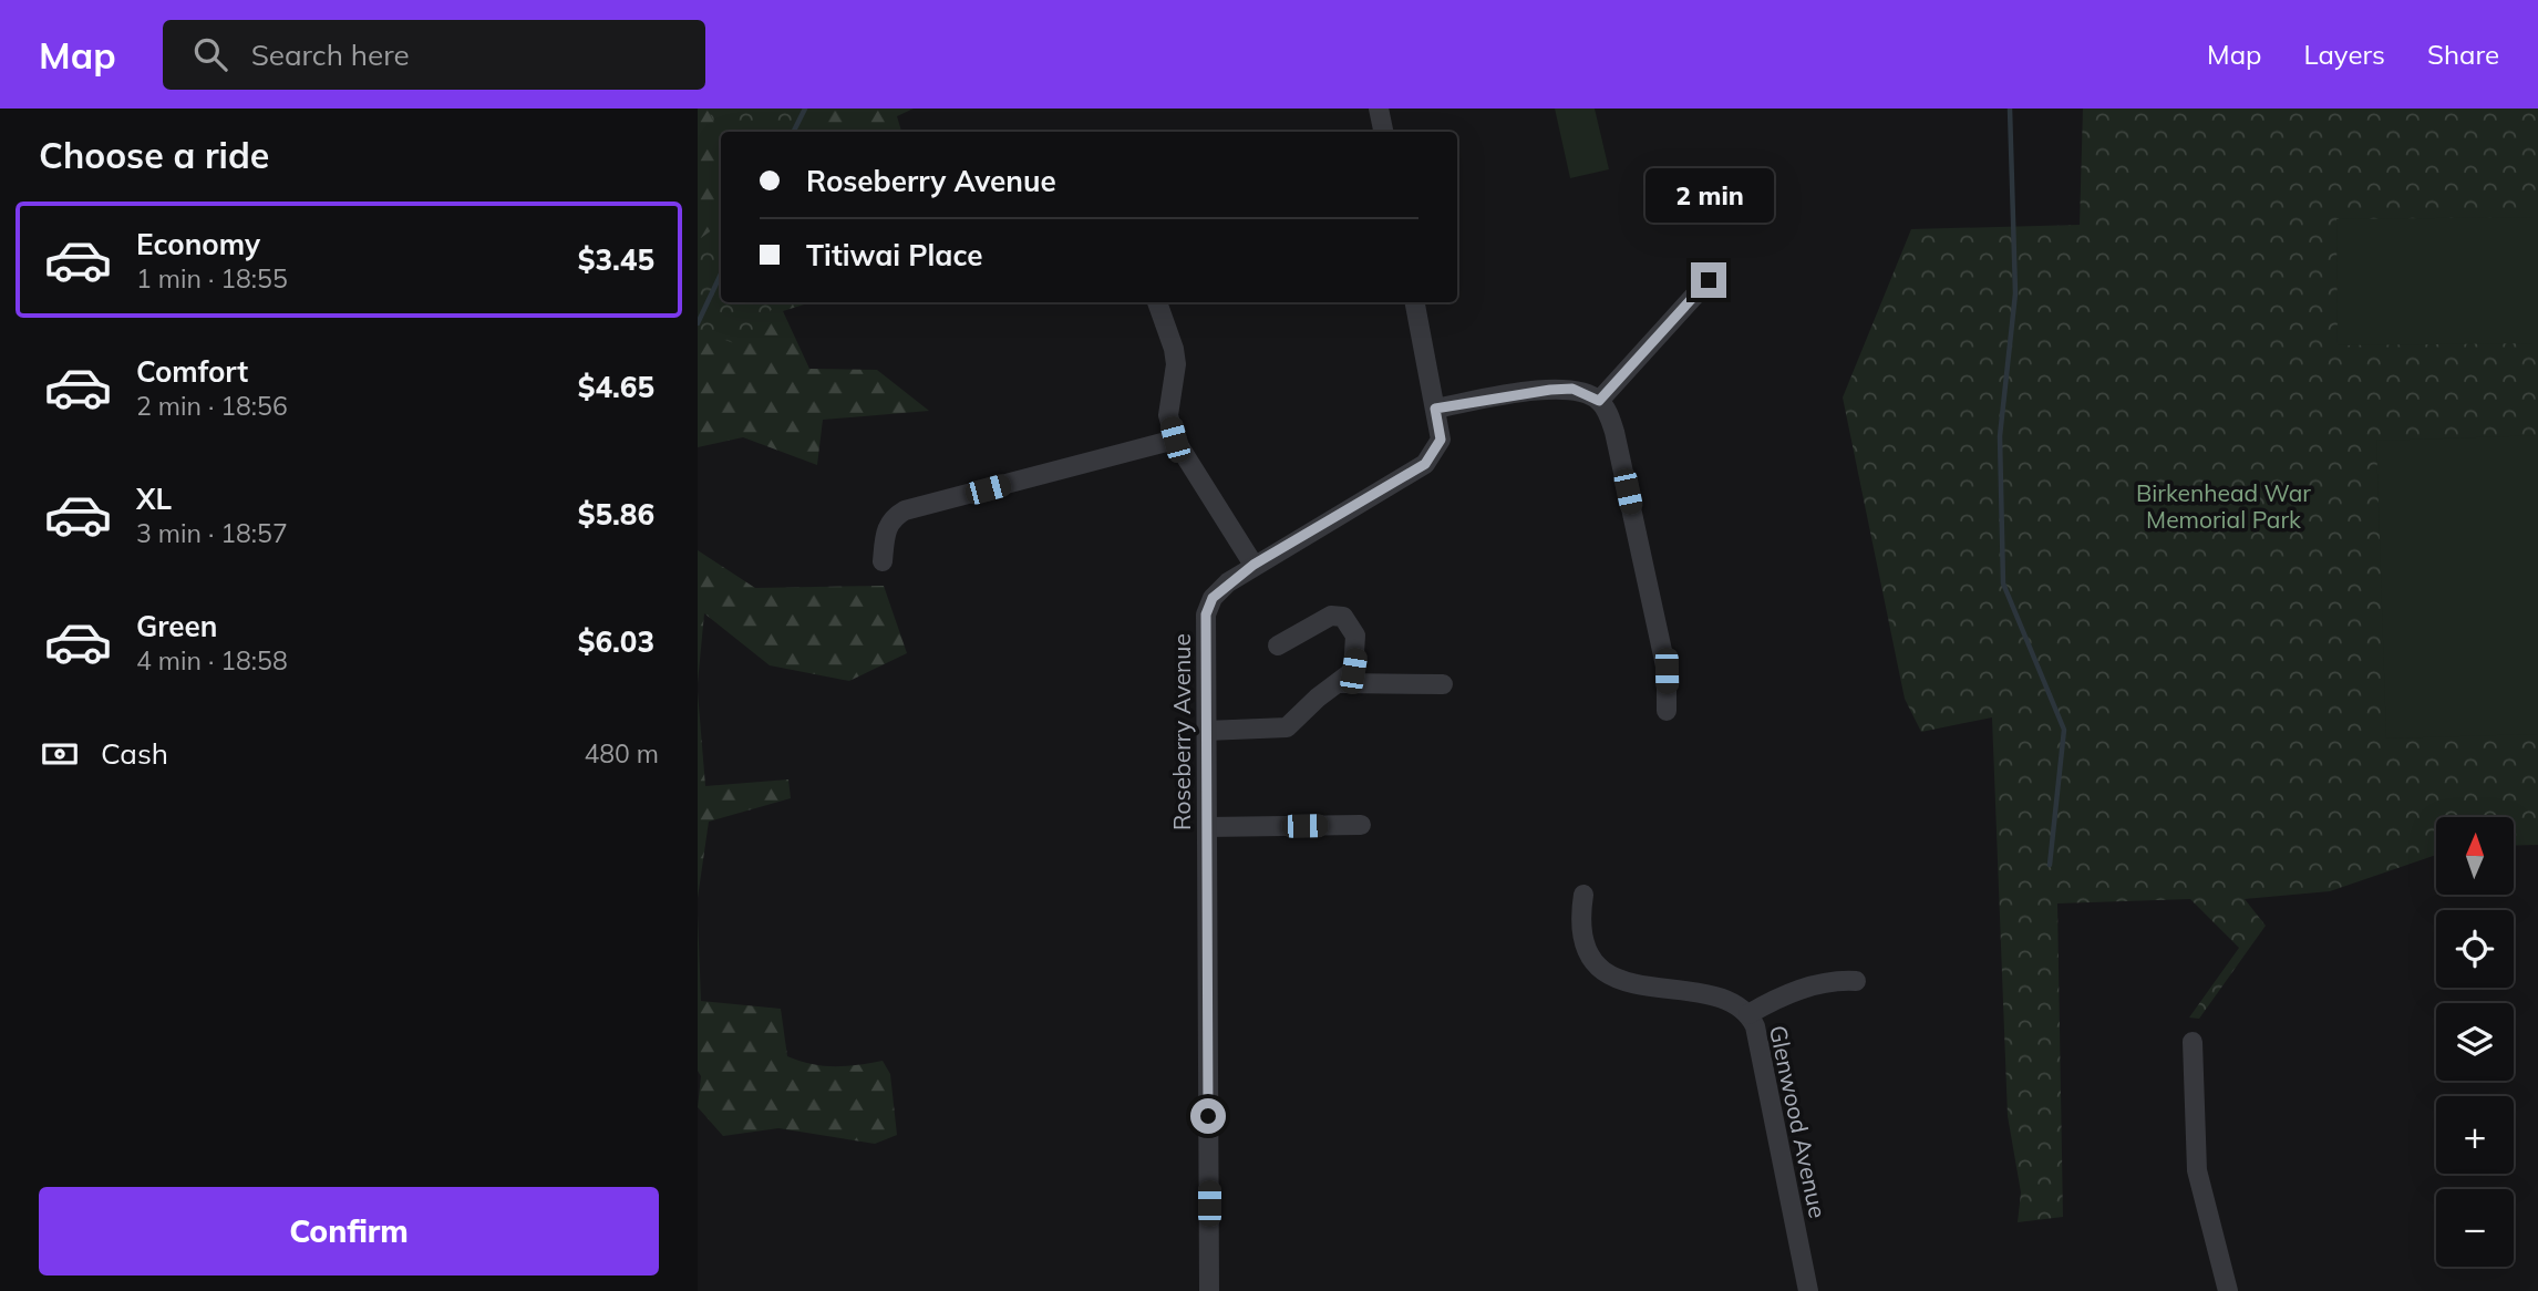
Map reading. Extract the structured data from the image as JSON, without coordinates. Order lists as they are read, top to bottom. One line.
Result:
{"streets":{"street":["Roseberry Avenue","Glenwood Avenue"]},"parks":["Birkenhead War Memorial Park"],"north":"top","page":{"header":"Map","search":"Search here","nav":["Map","Layers","Share"],"heading":"Choose a ride","banner":["Roseberry Avenue","Titiwai Place"],"bubble":"2 min","list":[{"name":"Economy","note":"1 min · 18:55","value":"$3.45"},{"name":"Comfort","note":"2 min · 18:56","value":"$4.65"},{"name":"XL","note":"3 min · 18:57","value":"$5.86"},{"name":"Green","note":"4 min · 18:58","value":"$6.03"}],"pay":["Cash","480 m"],"map_buttons":["+","−"],"buttons":"Confirm"}}
